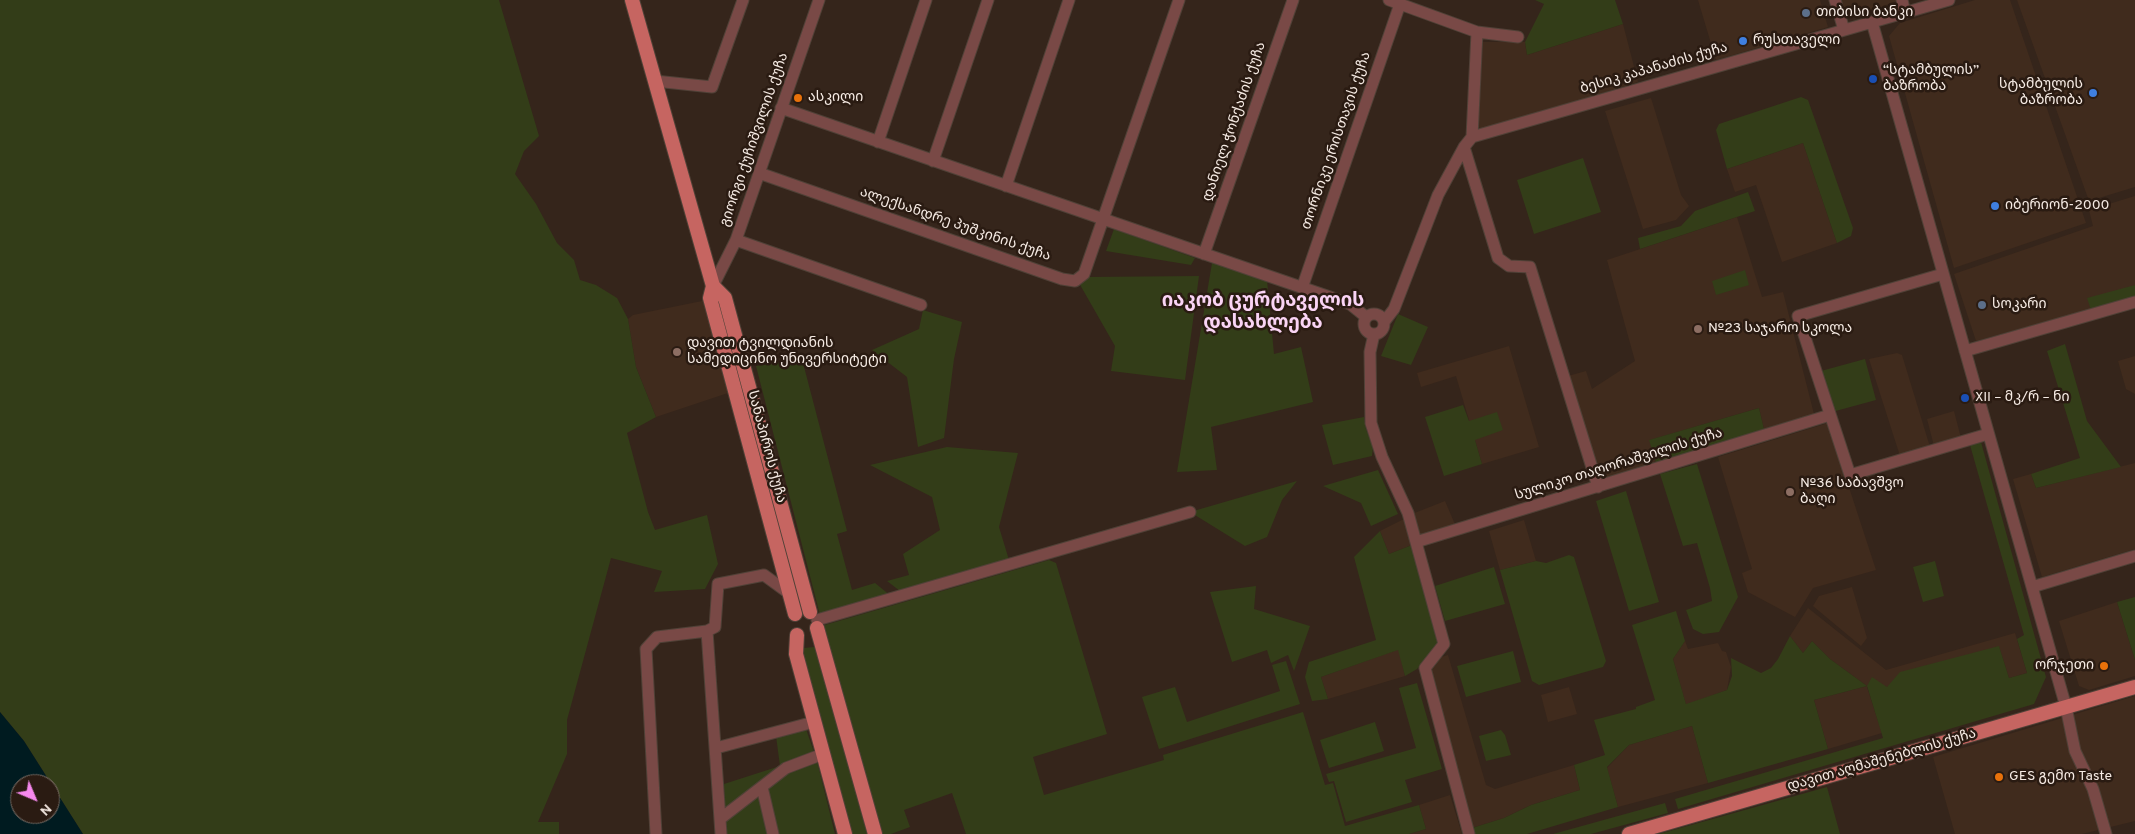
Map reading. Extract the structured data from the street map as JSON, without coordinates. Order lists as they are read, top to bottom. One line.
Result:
{"streets":{"main road":["სანაპიროს ქუჩა","დავით აღმაშენებლის ქუჩა"],"street":["ბესიკ კაპანაძის ქუჩა","დანიელ ჭონქაძის ქუჩა","გიორგი ქუჩიშვილის ქუჩა","თორნიკე ერისთავის ქუჩა","ალექსანდრე პუშკინის ქუჩა","სულიკო თაღორაშვილის ქუჩა"]},"crossings":[["გიორგი ქუჩიშვილის ქუჩა","ალექსანდრე პუშკინის ქუჩა"],["გიორგი ქუჩიშვილის ქუჩა","სანაპიროს ქუჩა"]],"districts":["იაკობ ცურტაველის დასახლება"],"places":["თიბისი ბანკი","რუსთაველი","“სტამბულის” ბაზრობა","სტამბულის ბაზრობა","ასკილი","იბერიონ-2000","სოკარი","№23 საჯარო სკოლა","დავით ტვილდიანის სამედიცინო უნივერსიტეტი","XII – მკ/რ – ნი","№36 საბავშვო ბაღი","ორჯეთი","GES გემო Taste"],"north":"bottom right"}
